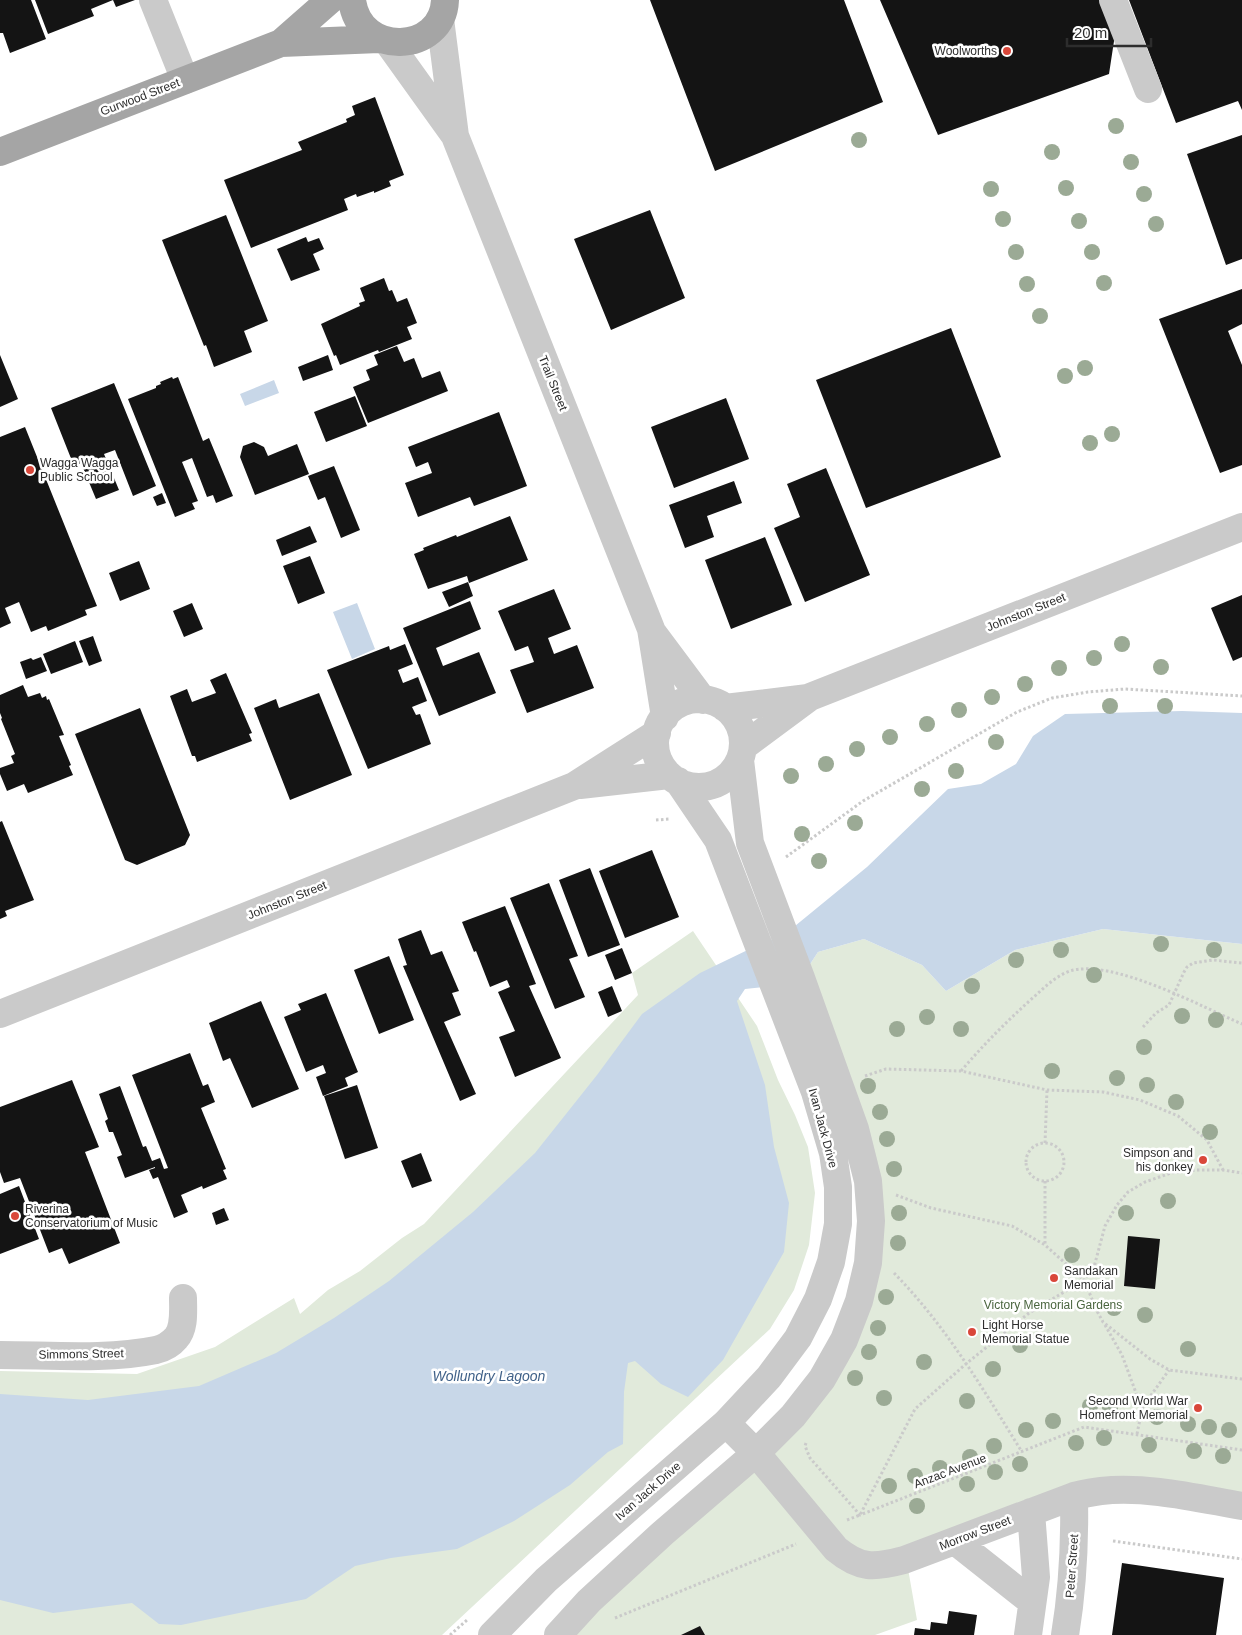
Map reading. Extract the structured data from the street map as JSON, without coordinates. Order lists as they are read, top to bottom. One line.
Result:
{"streets":{"main road":["Gurwood Street"],"street":["Trail Street","Johnston Street","Ivan Jack Drive","Simmons Street","Morrow Street","Peter Street"],"path":["Anzac Avenue"]},"crossings":[["Gurwood Street","Trail Street"],["Trail Street","Johnston Street"],["Trail Street","Ivan Jack Drive"],["Johnston Street","Ivan Jack Drive"],["Ivan Jack Drive","Morrow Street"],["Morrow Street","Peter Street"]],"water":["Wollundry Lagoon"],"parks":["Victory Memorial Gardens"],"places":["Woolworths","Wagga Wagga Public School","Simpson and his donkey","Riverina Conservatorium of Music","Sandakan Memorial","Light Horse Memorial Statue","Second World War Homefront Memorial"],"scale_bar":"20 m"}
